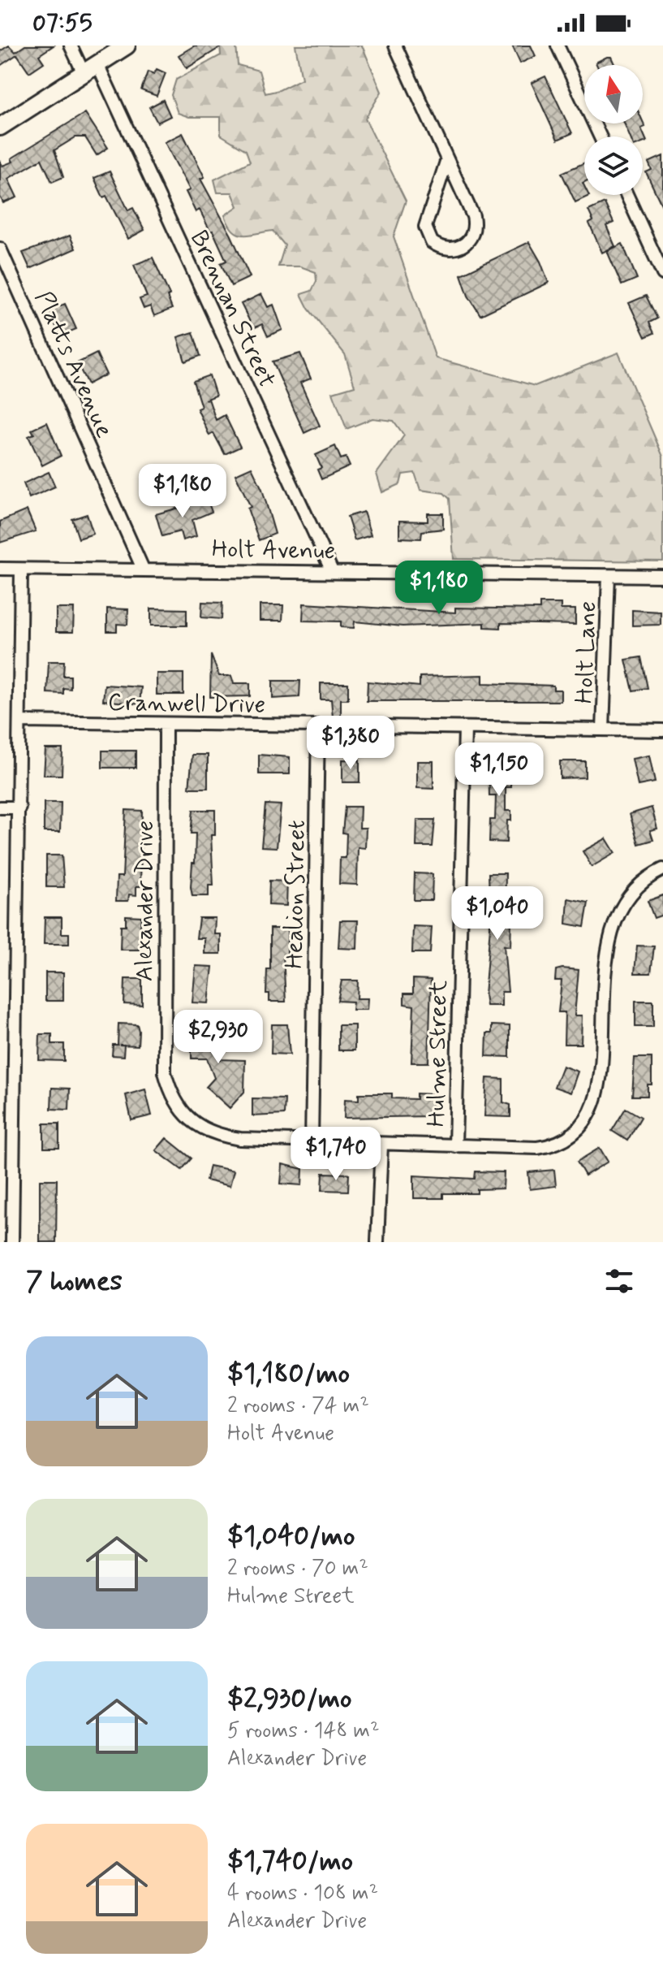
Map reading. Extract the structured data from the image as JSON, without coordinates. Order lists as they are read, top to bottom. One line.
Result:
{"streets":{"street":["Brennan Street","Platts Avenue","Holt Avenue","Holt Lane","Cranwell Drive","Healion Street","Alexander Drive","Hulme Street"]},"crossings":[["Brennan Street","Holt Avenue"],["Platts Avenue","Holt Avenue"],["Holt Avenue","Holt Lane"],["Holt Lane","Cranwell Drive"],["Cranwell Drive","Healion Street"],["Cranwell Drive","Alexander Drive"],["Cranwell Drive","Hulme Street"],["Healion Street","Alexander Drive"],["Alexander Drive","Hulme Street"]],"north":"top","page":{"status":"07:55","price":["$1,180","$1,180","$1,380","$1,150","$1,040","$2,930","$1,740"],"heading":"7 homes","list":[{"name":"$1,180/mo","note":"2 rooms · 74 m² · Holt Avenue"},{"name":"$1,040/mo","note":"2 rooms · 70 m² · Hulme Street"},{"name":"$2,930/mo","note":"5 rooms · 148 m² · Alexander Drive"},{"name":"$1,740/mo","note":"4 rooms · 108 m² · Alexander Drive"}]}}
